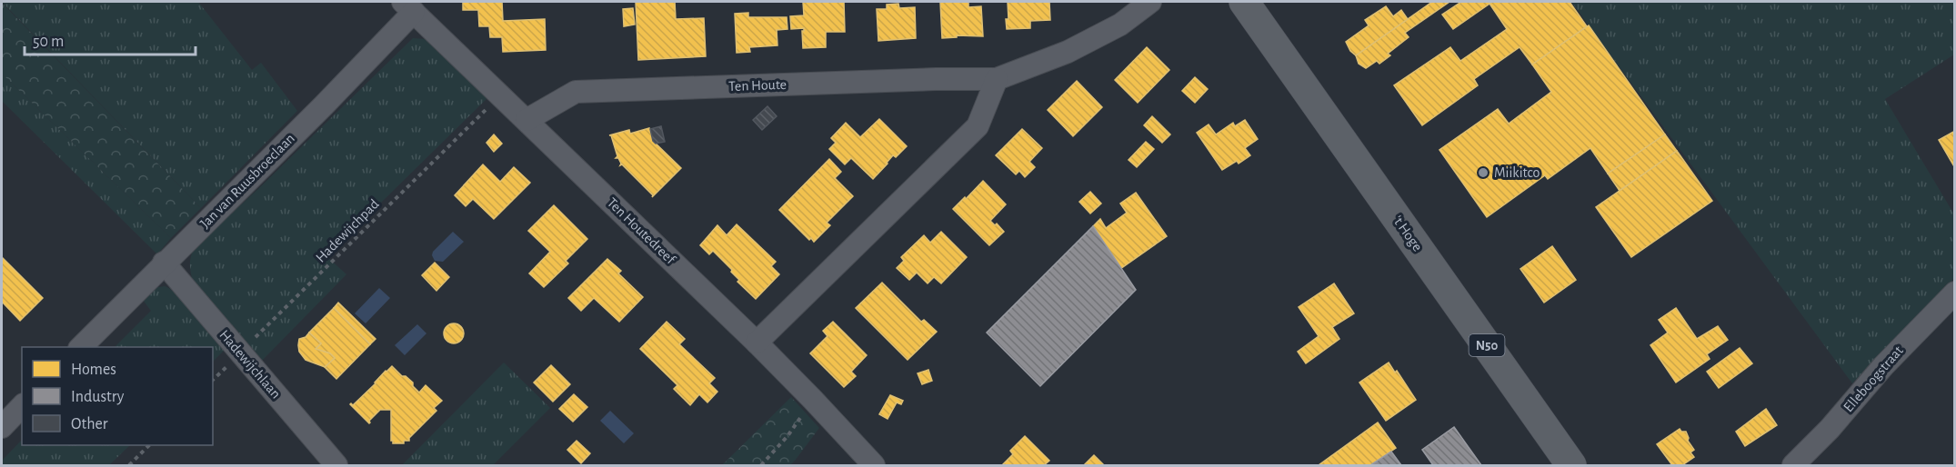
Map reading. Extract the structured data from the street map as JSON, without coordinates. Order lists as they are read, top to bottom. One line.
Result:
{"streets":{"main road":["'t Hoge","N50"],"street":["Ten Houte","Jan van Ruusbroeclaan","Ten Houtedreef","Hadewijchlaan","Elleboogstraat"],"path":["Hadewijchpad"]},"crossings":[["Ten Houte","Ten Houtedreef"],["Jan van Ruusbroeclaan","Ten Houtedreef"],["Jan van Ruusbroeclaan","Hadewijchlaan"],["Hadewijchpad","Ten Houtedreef"],["Hadewijchpad","Hadewijchlaan"]],"places":["Miikitco"],"legend":["Homes","Industry","Other"],"scale_bar":"50 m"}
